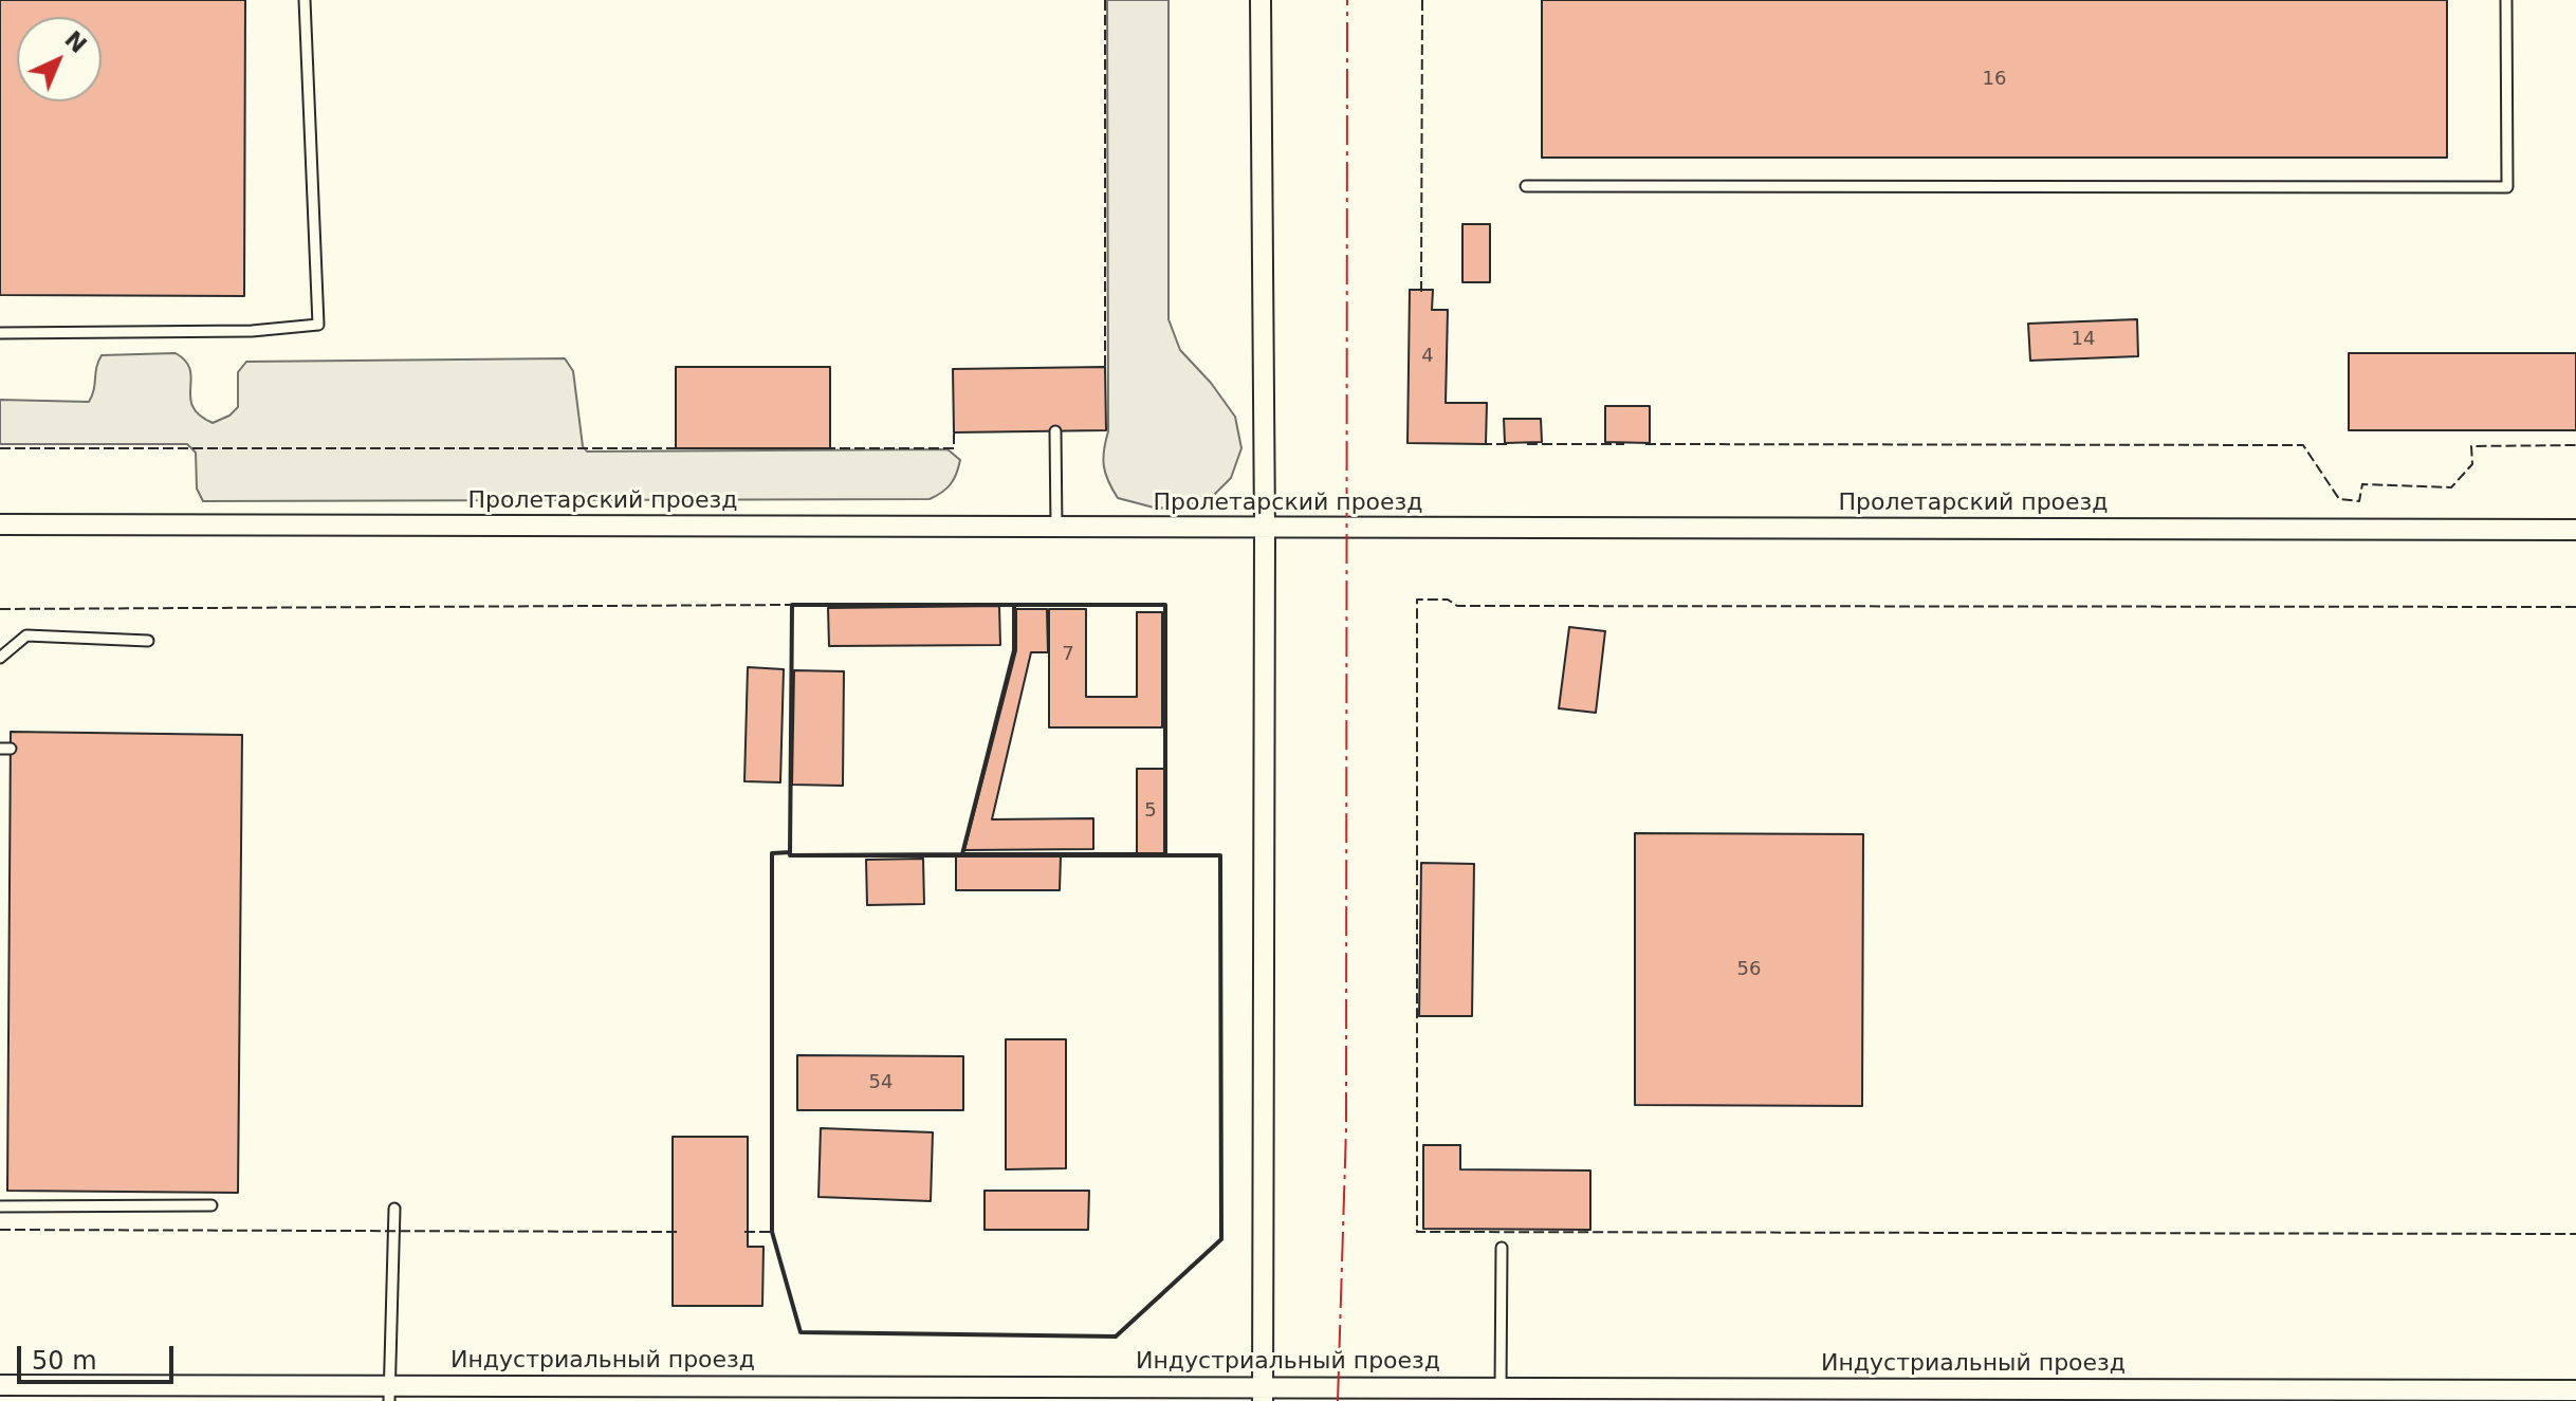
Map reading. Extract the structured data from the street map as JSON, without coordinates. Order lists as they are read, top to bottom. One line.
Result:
{"streets":{"street":["Пролетарский проезд","Индустриальный проезд"]},"house_numbers":["16","14","4","7","5","56","54"],"scale_bar":"50 m","north":"top right"}
